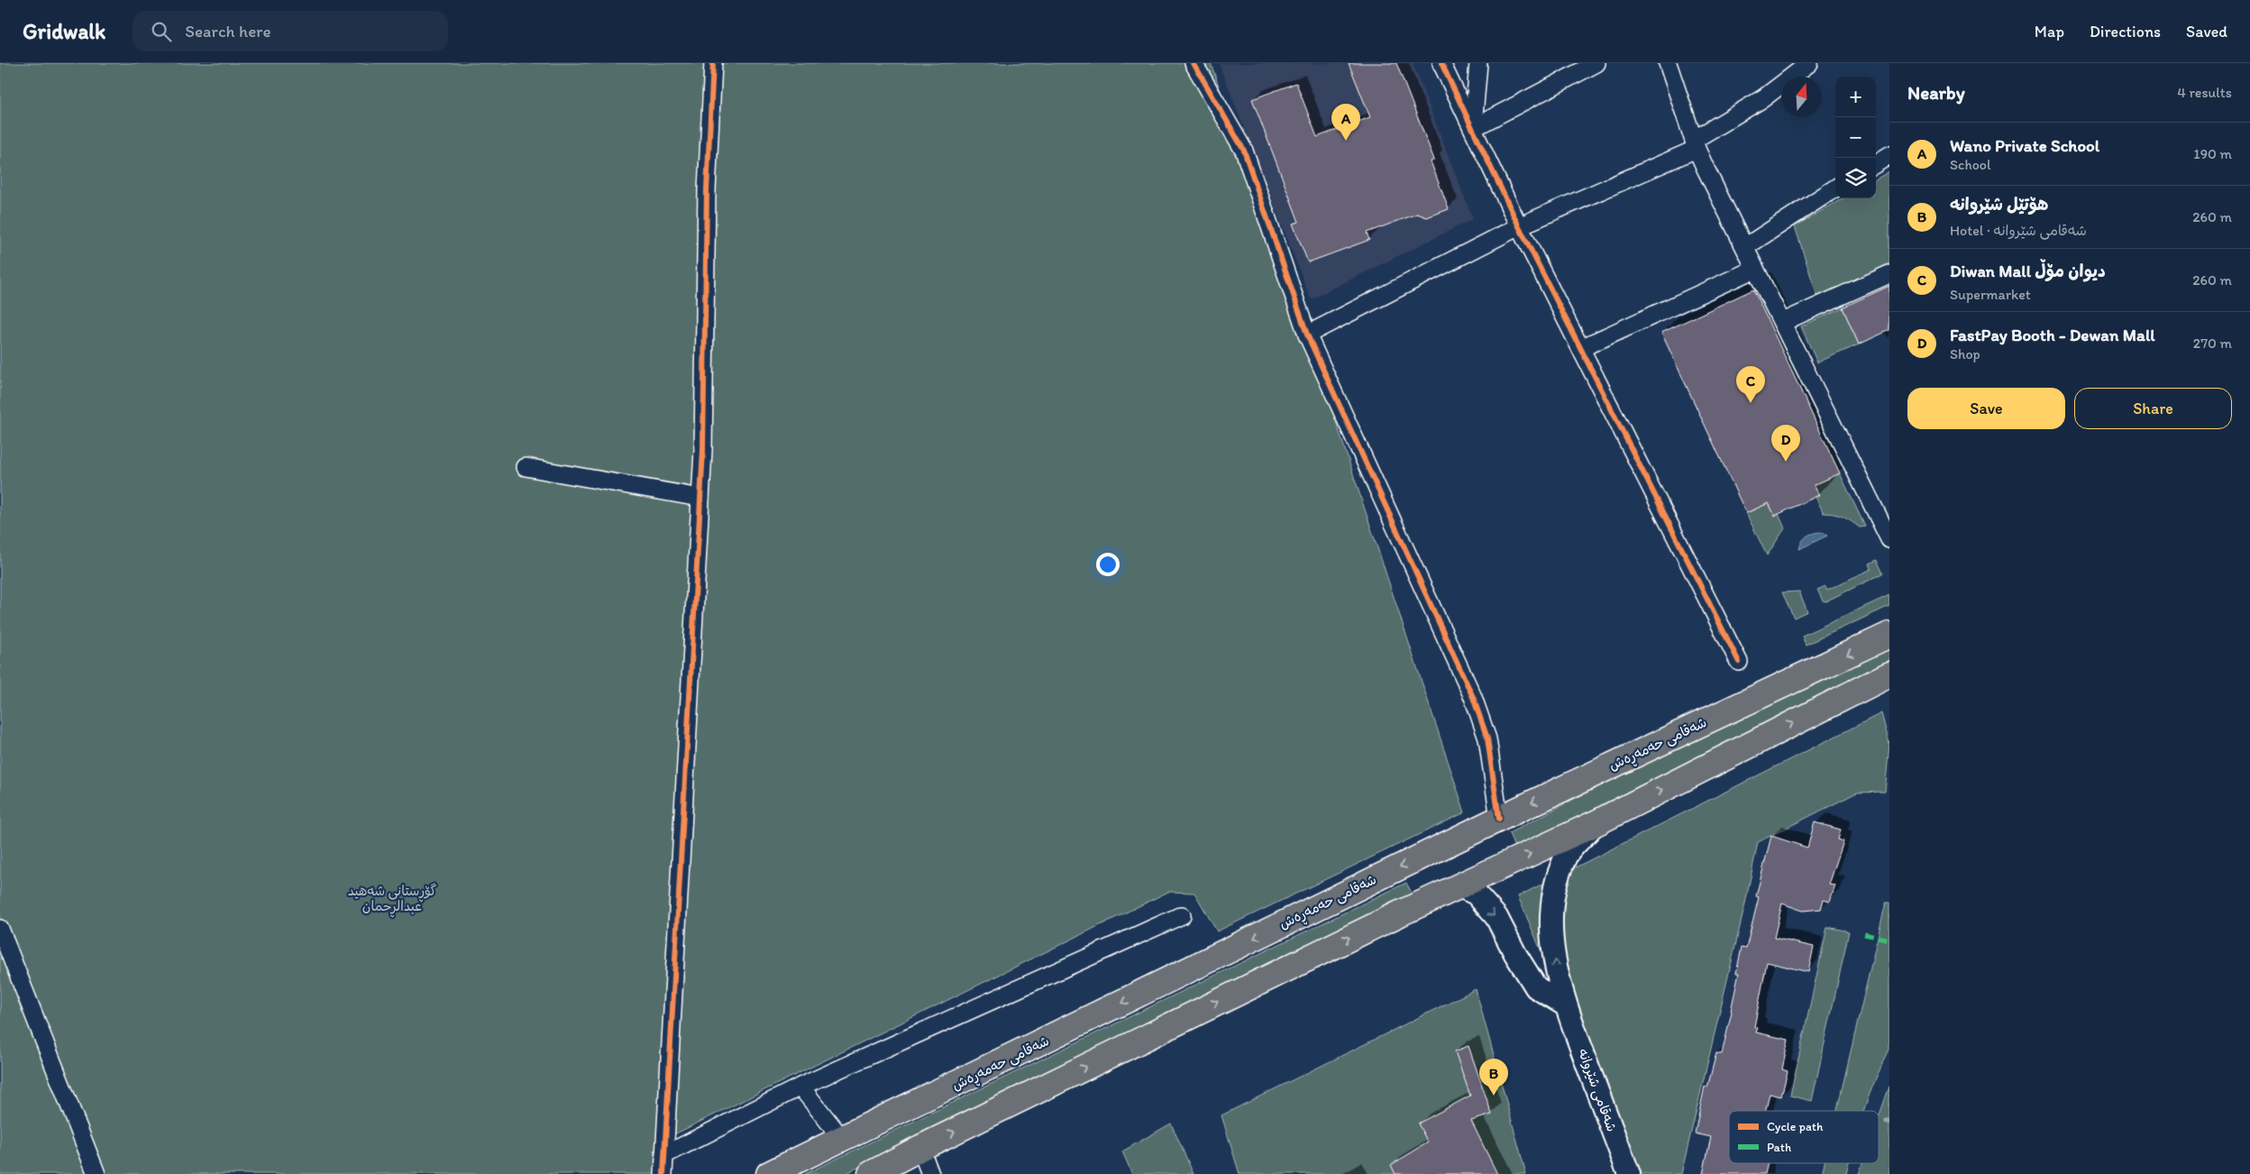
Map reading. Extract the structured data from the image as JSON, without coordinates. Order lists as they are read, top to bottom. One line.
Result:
{"streets":{"highway":["شەقامی حەمەڕەش"],"street":["شەقامی شێروانە"]},"one_way":["شەقامی شێروانە"],"parks":["گۆڕستانی شەهید عبدالڕحمان"],"legend":["Cycle path","Path"],"north":"top","page":{"header":"Gridwalk","search":"Search here","nav":["Map","Directions","Saved"],"heading":["Nearby","4 results"],"map_buttons":["+","−"],"pins":["A","C","D","B"],"list":[{"mark":"A","name":"Wano Private School","note":"School","value":"190 m"},{"mark":"B","name":"هۆتێل شێروانە","note":"Hotel · شەقامی شێروانە","value":"260 m"},{"mark":"C","name":"Diwan Mall دیوان مۆڵ","note":"Supermarket","value":"260 m"},{"mark":"D","name":"FastPay Booth - Dewan Mall","note":"Shop","value":"270 m"}],"buttons":["Save","Share"]}}
